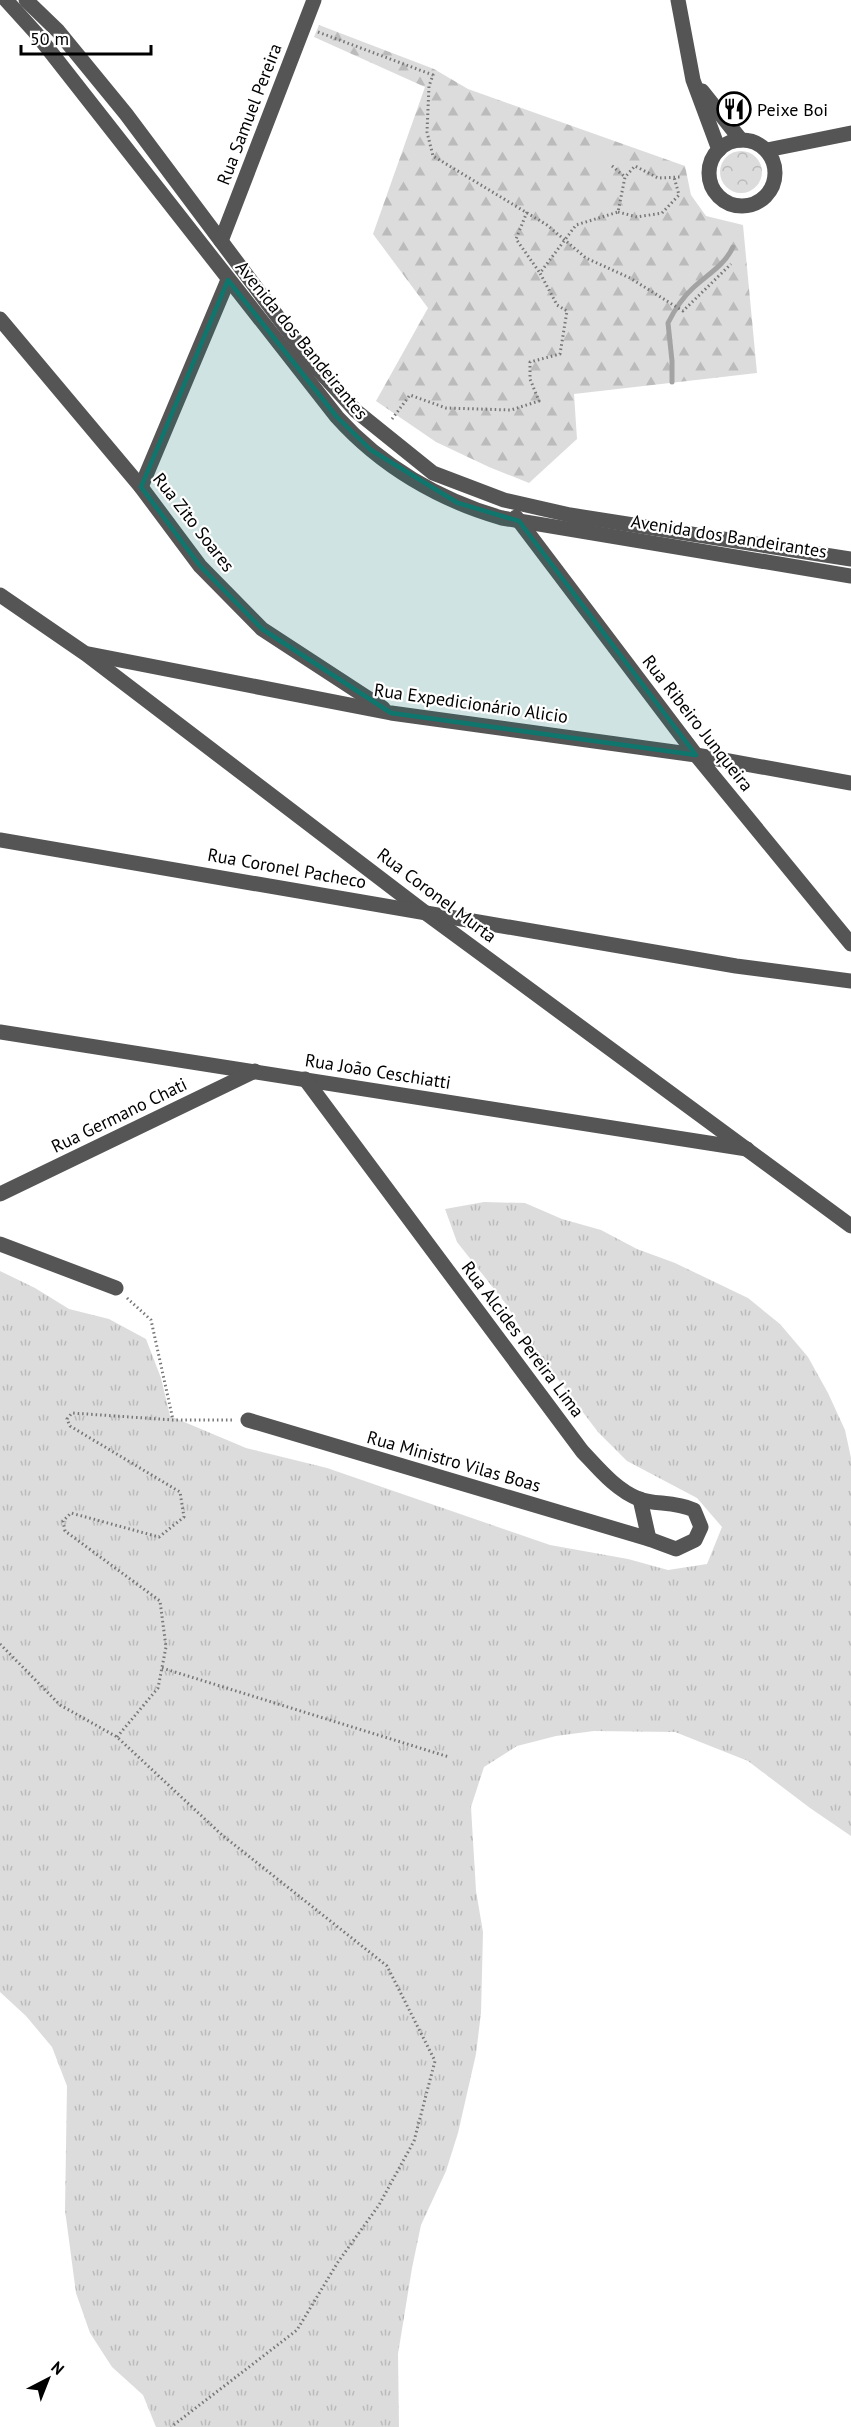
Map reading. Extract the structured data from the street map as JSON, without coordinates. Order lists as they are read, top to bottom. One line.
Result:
{"streets":{"street":["Rua Samuel Pereira","Avenida dos Bandeirantes","Rua Zito Soares","Rua Expedicionário Alicio","Rua Ribeiro Junqueira","Rua Coronel Pacheco","Rua Coronel Murta","Rua João Ceschiatti","Rua Germano Chati","Rua Alcides Pereira Lima","Rua Ministro Vilas Boas"]},"crossings":[["Rua Samuel Pereira","Avenida dos Bandeirantes"],["Avenida dos Bandeirantes","Rua Ribeiro Junqueira"],["Rua Zito Soares","Rua Expedicionário Alicio"],["Rua Expedicionário Alicio","Rua Ribeiro Junqueira"],["Rua Expedicionário Alicio","Rua Coronel Murta"],["Rua Coronel Pacheco","Rua Coronel Murta"],["Rua Coronel Murta","Rua João Ceschiatti"],["Rua João Ceschiatti","Rua Germano Chati"],["Rua João Ceschiatti","Rua Alcides Pereira Lima"],["Rua Alcides Pereira Lima","Rua Ministro Vilas Boas"]],"places":{"restaurant":["Peixe Boi"]},"scale_bar":"50 m","north":"top right"}
